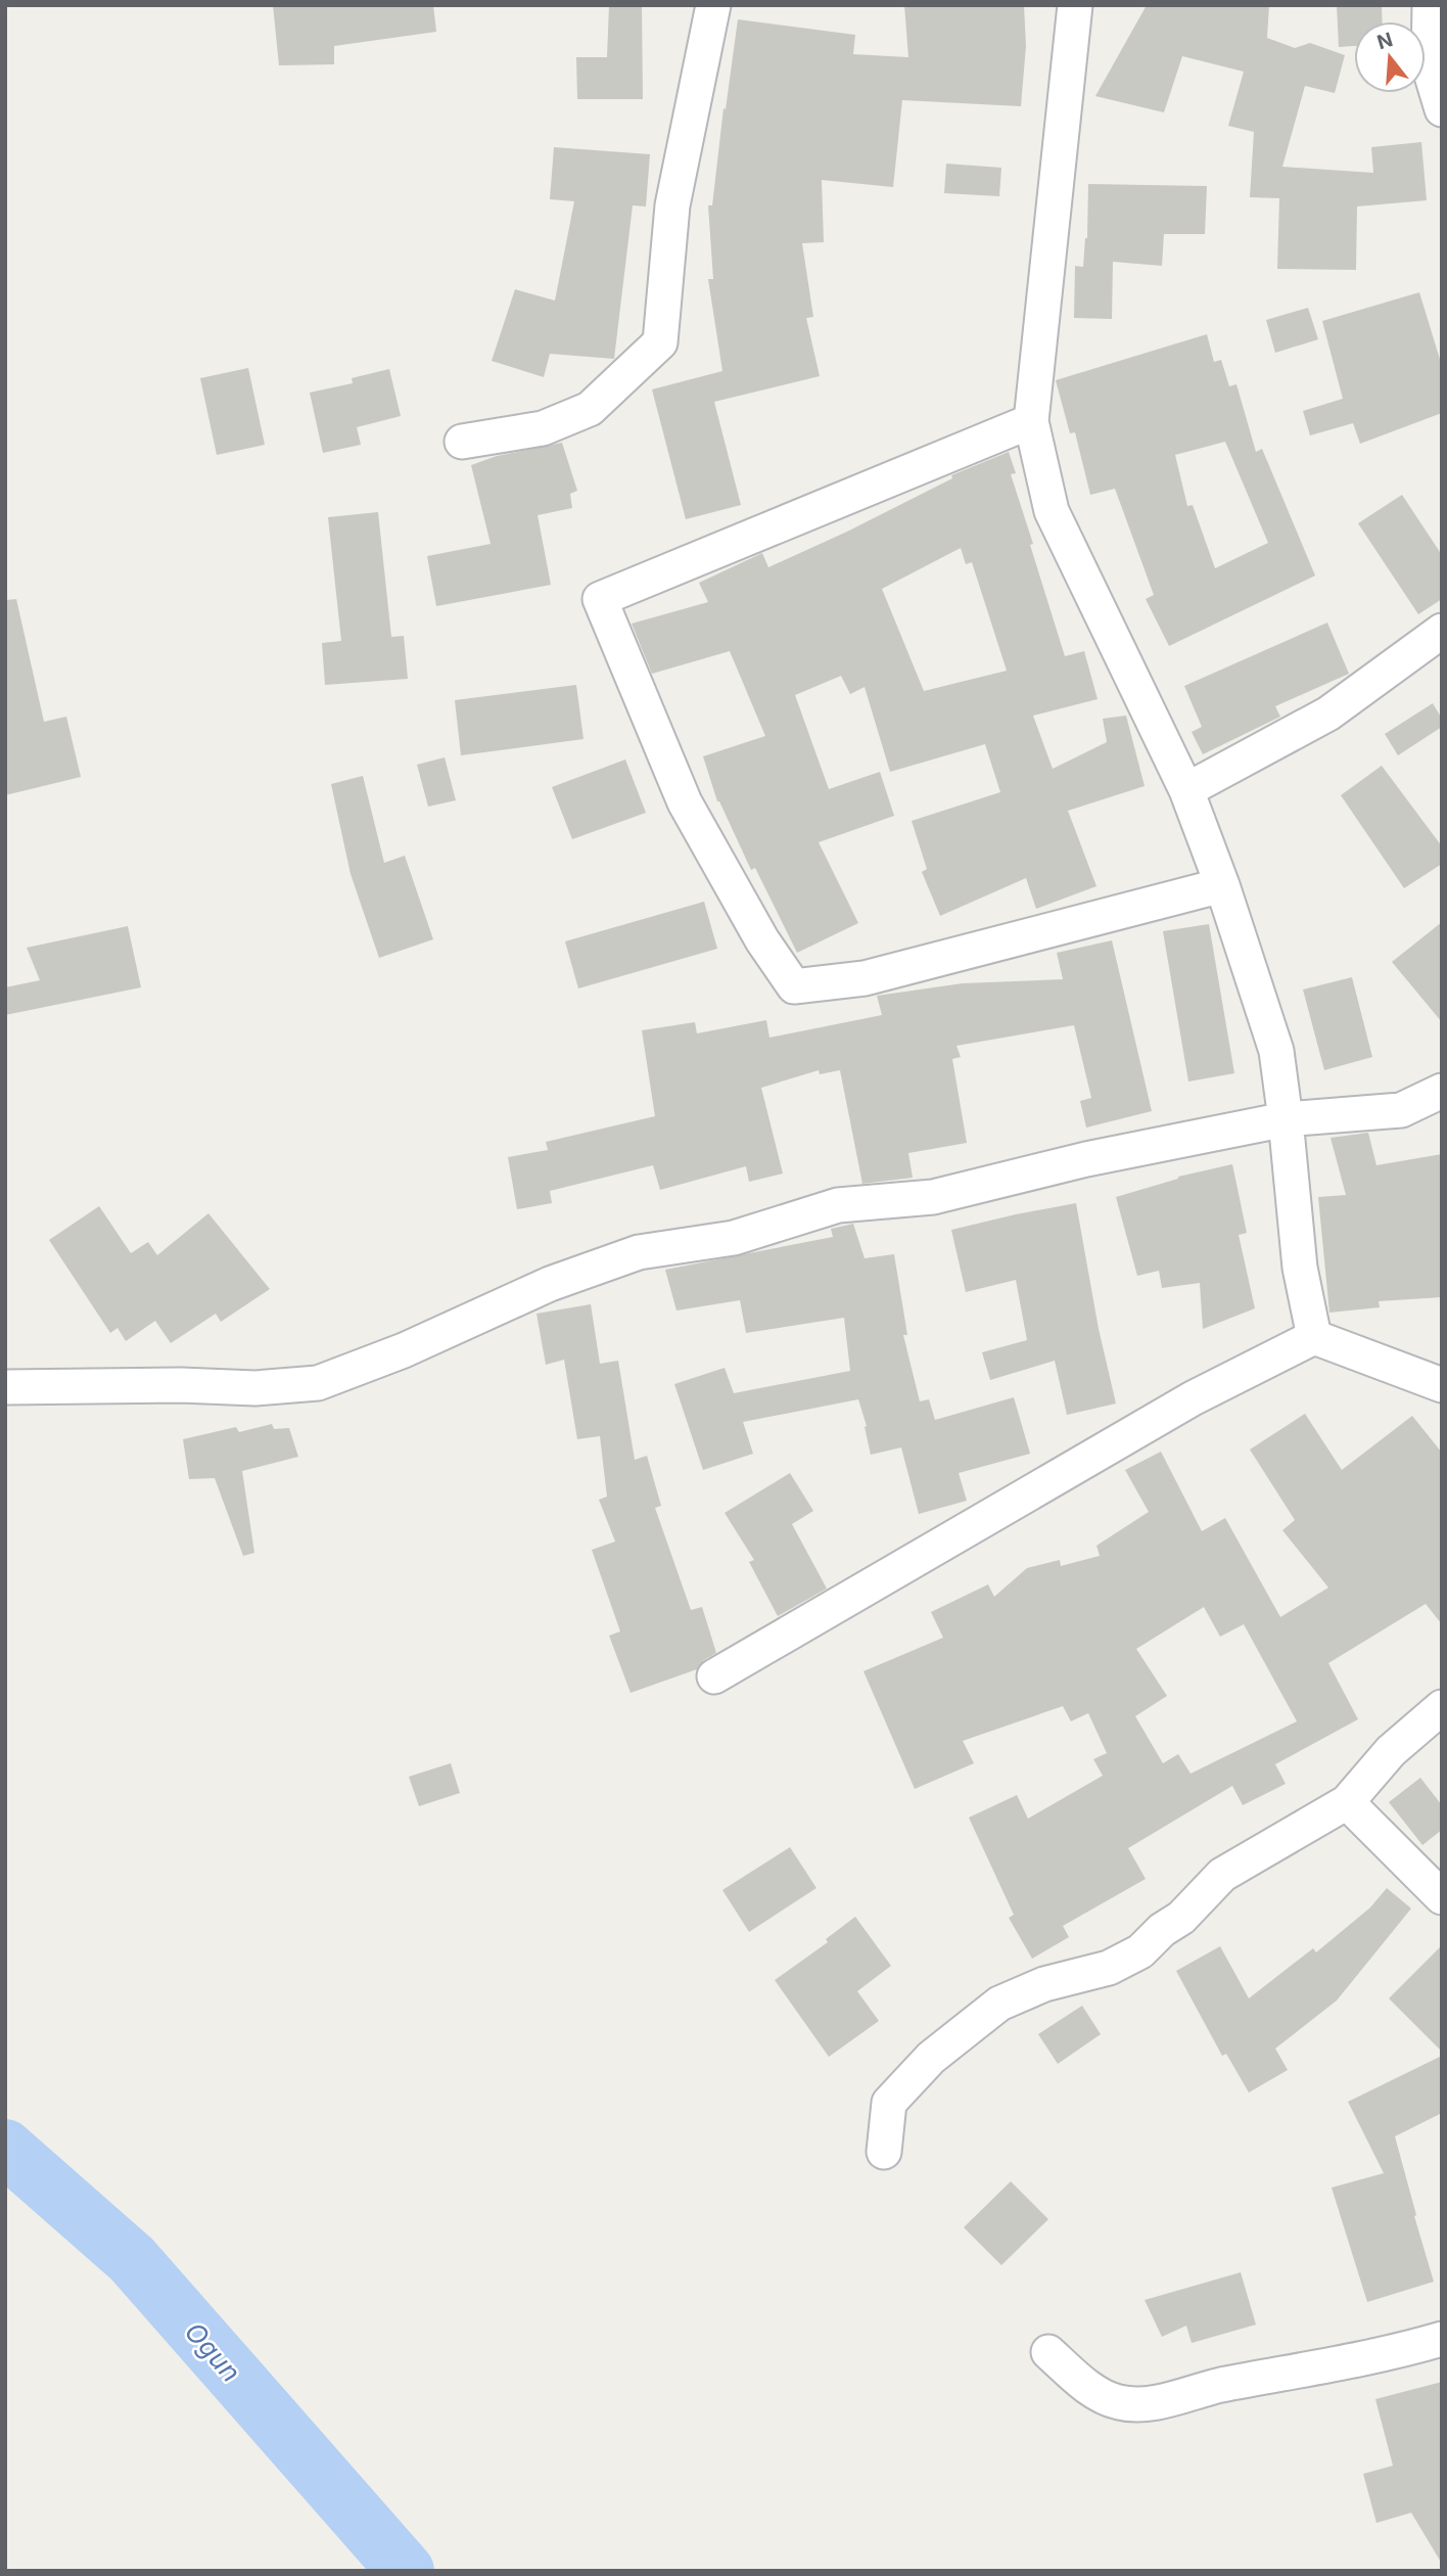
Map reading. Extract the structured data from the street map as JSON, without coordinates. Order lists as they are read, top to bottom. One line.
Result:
{"water":["Ogun"],"north":"top"}
